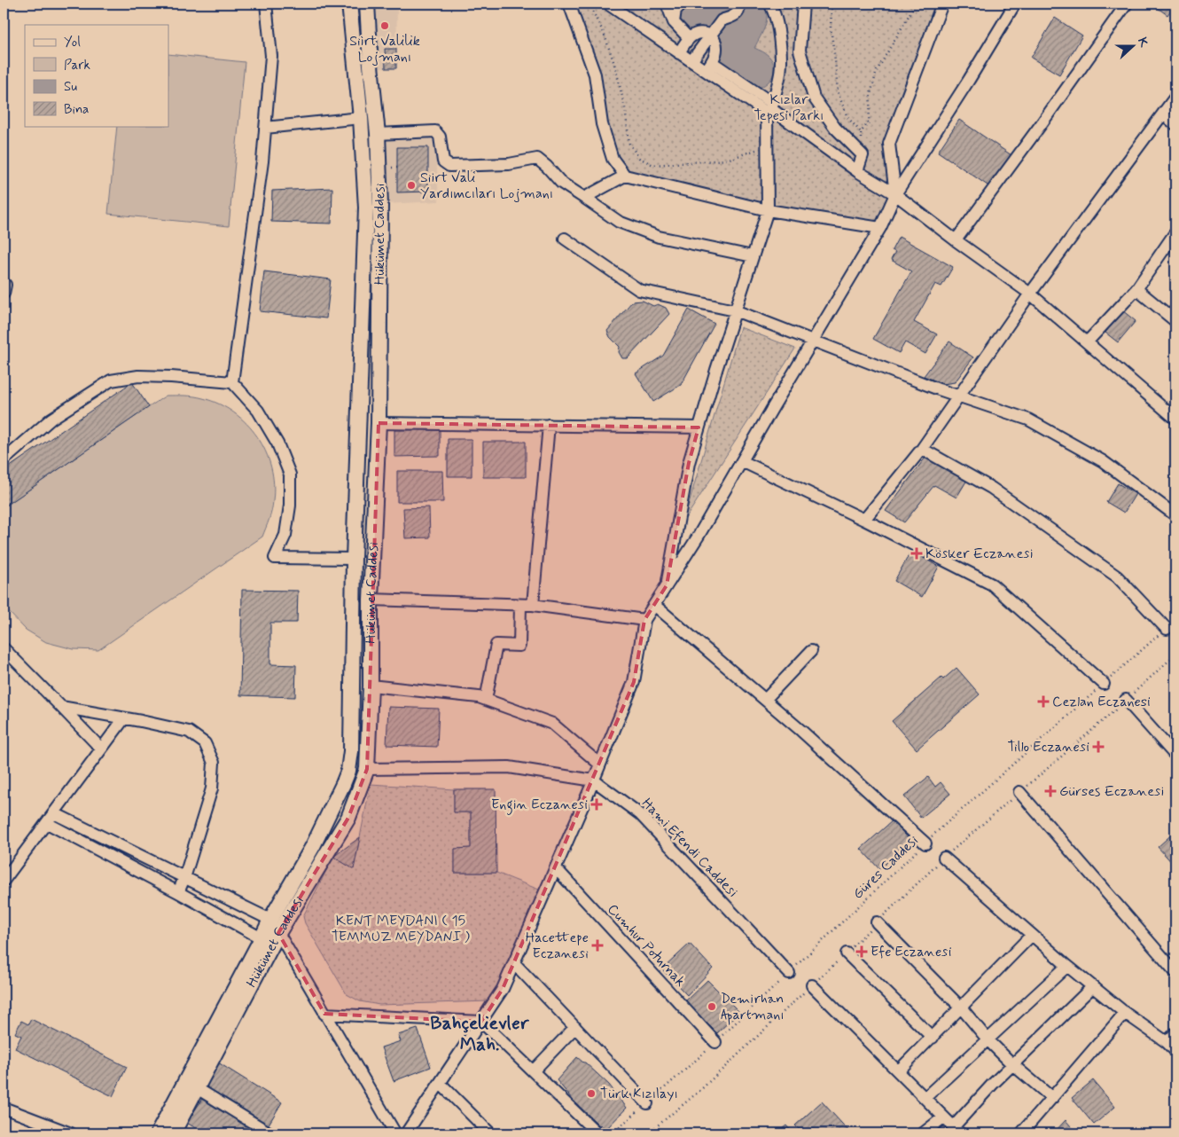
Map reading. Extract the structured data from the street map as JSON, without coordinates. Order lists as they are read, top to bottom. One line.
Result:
{"streets":{"main road":["Hükümet Caddesi"],"street":["Hami Efendi Caddesi","Cumhur Poturnak"],"path":["Güres Caddesi"]},"crossings":[["Hükümet Caddesi","Hami Efendi Caddesi"],["Hami Efendi Caddesi","Güres Caddesi"],["Güres Caddesi","Cumhur Poturnak"]],"districts":["Bahçelievler Mah."],"parks":["Kızlar Tepesi Parkı","KENT MEYDANI ( 15 TEMMUZ MEYDANI )"],"places":{"other":["Siirt Valilik Lojmanı","Siirt Vali Yardımcıları Lojmanı","Demirhan Apartmanı","Türk Kızılayı"],"health":["Kösker Eczanesi","Cezlan Eczanesi","Tillo Eczanesi","Gürses Eczanesi","Engin Eczanesi","Hacettepe Eczanesi","Efe Eczanesi"]},"legend":["Yol","Park","Su","Bina"],"north":"right"}
